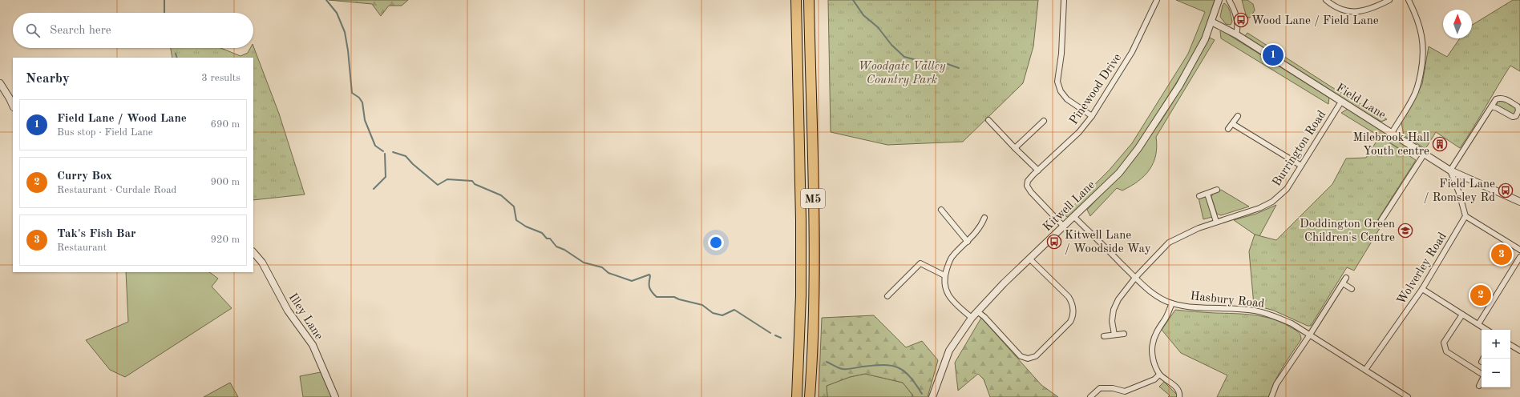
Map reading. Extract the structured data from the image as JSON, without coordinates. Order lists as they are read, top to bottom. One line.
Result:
{"streets":{"highway":["M5"],"street":["Pinewood Drive","Field Lane","Burrington Road","Kitwell Lane","Wolverley Road","Hasbury Road","Illey Lane"]},"crossings":[["Pinewood Drive","Kitwell Lane"],["Field Lane","Burrington Road"],["Field Lane","Kitwell Lane"],["Burrington Road","Hasbury Road"],["Kitwell Lane","Hasbury Road"],["Wolverley Road","Hasbury Road"]],"parks":["Woodgate Valley Country Park"],"places":{"bus stop":["Wood Lane / Field Lane","Field Lane / Romsley Rd","Kitwell Lane / Woodside Way"],"building":["Milebrook Hall Youth centre"],"school or university":["Doddington Green Children's Centre"]},"north":"top","page":{"search":"Search here","pins":["1","3","2"],"heading":["Nearby","3 results"],"list":[{"mark":"1","name":"Field Lane / Wood Lane","note":"Bus stop · Field Lane","value":"690 m"},{"mark":"2","name":"Curry Box","note":"Restaurant · Curdale Road","value":"900 m"},{"mark":"3","name":"Tak's Fish Bar","note":"Restaurant","value":"920 m"}],"map_buttons":["+","−"]}}
